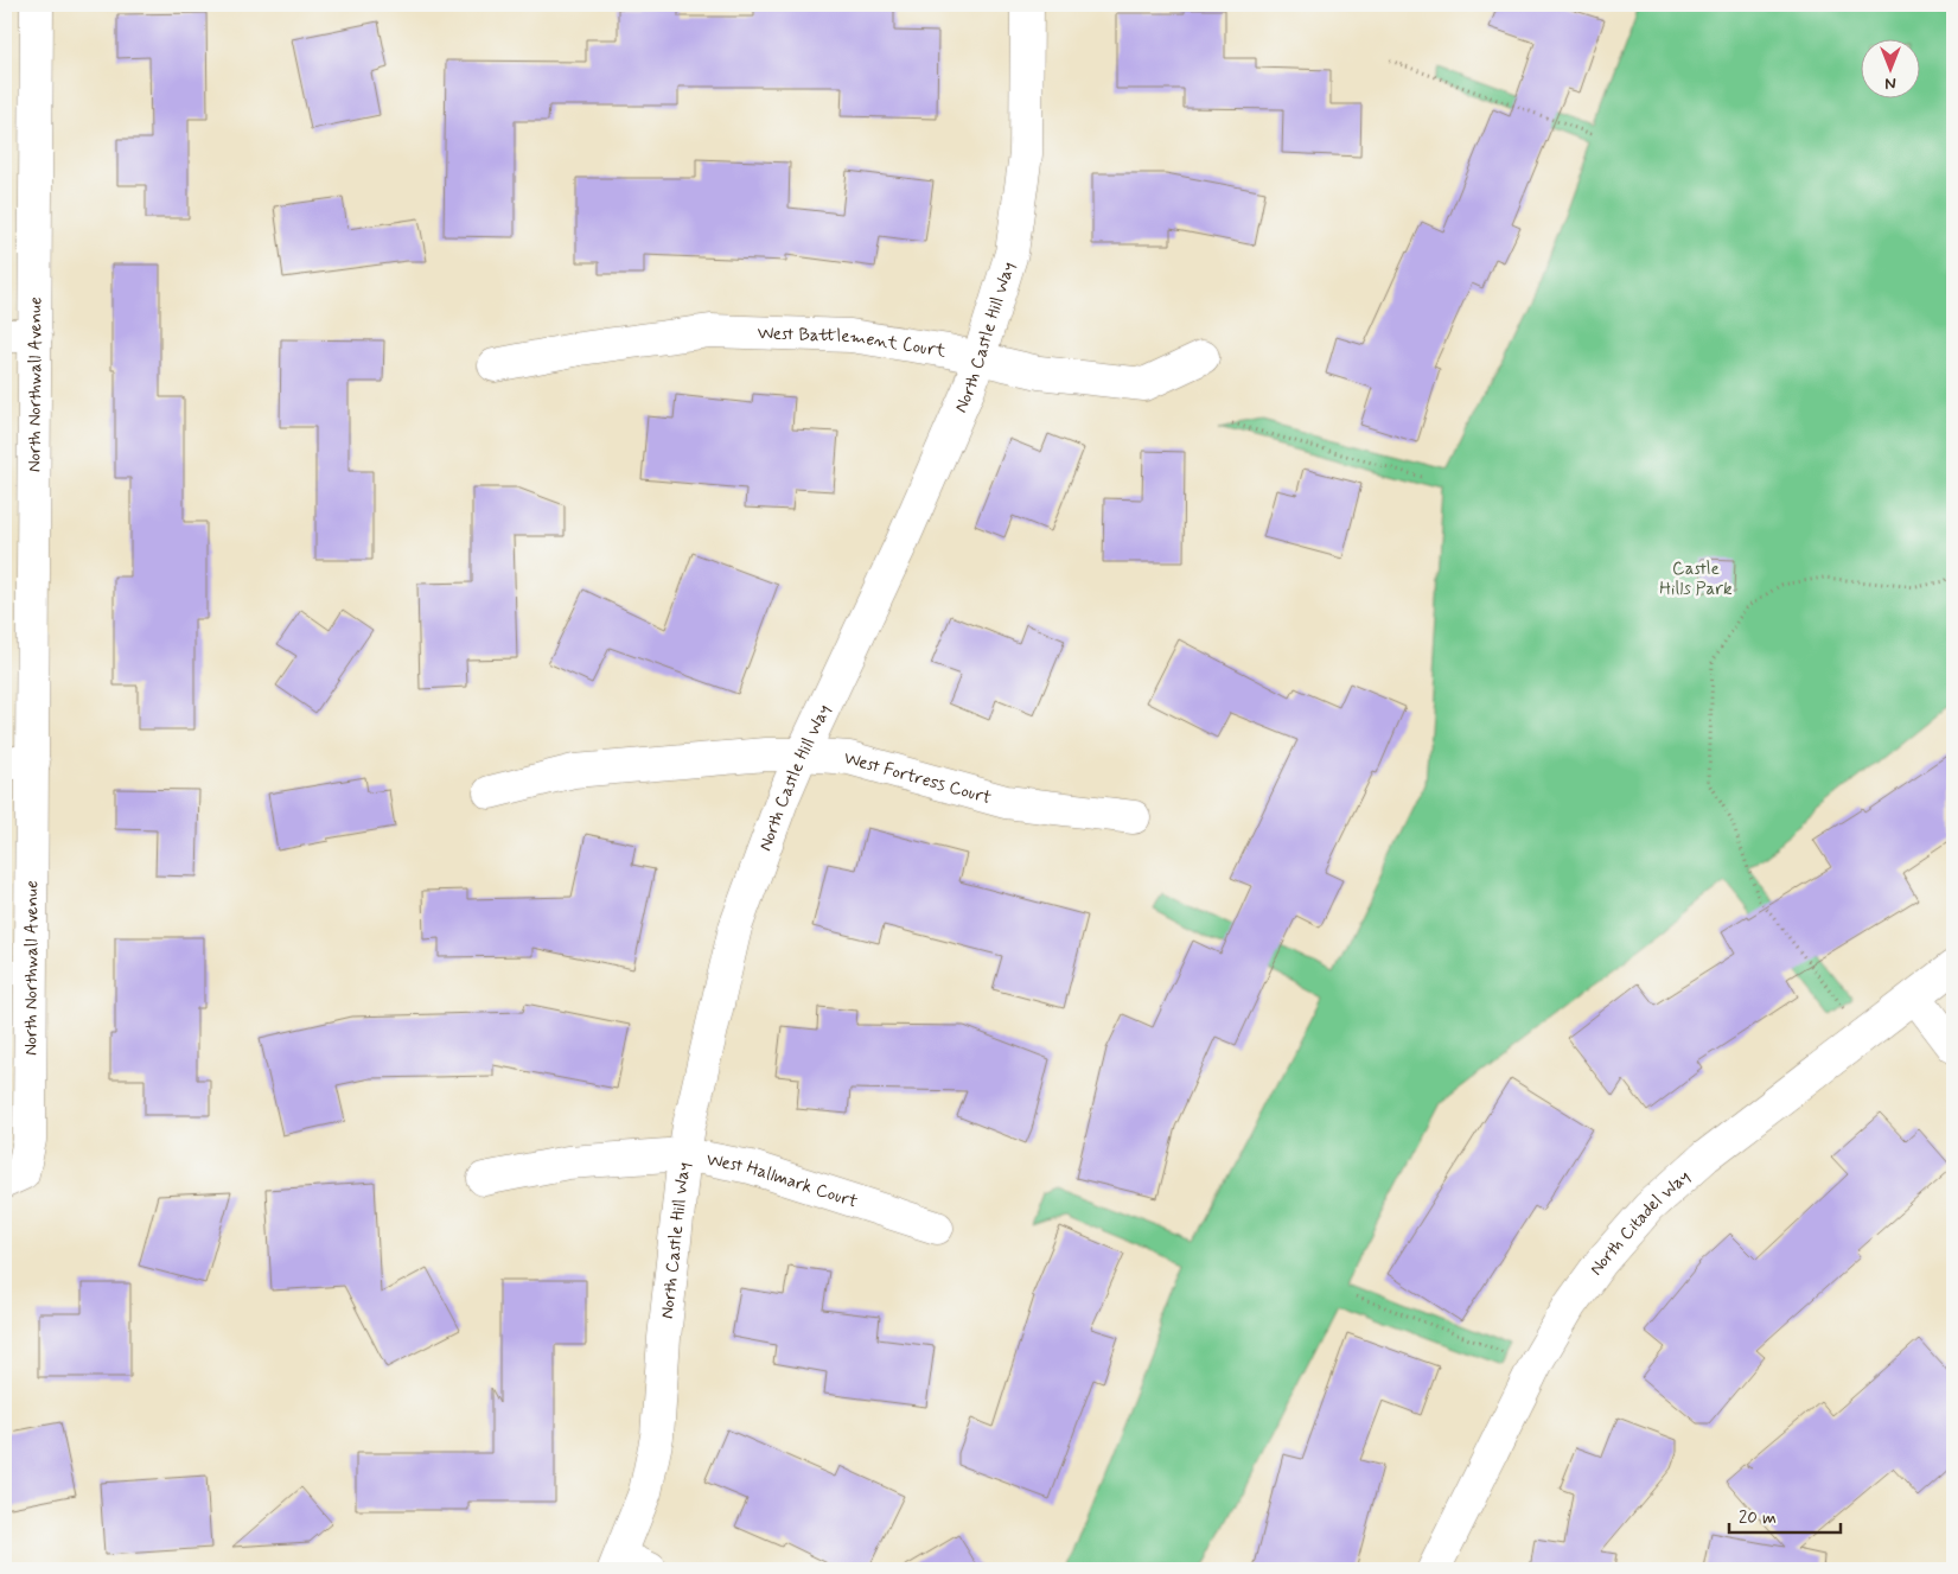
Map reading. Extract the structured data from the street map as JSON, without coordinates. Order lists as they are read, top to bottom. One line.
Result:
{"streets":{"street":["North Castle Hill Way","West Battlement Court","North Northwall Avenue","West Fortress Court","West Hallmark Court","North Citadel Way"]},"crossings":[["North Castle Hill Way","West Battlement Court"],["North Castle Hill Way","West Fortress Court"],["North Castle Hill Way","West Hallmark Court"]],"parks":["Castle Hills Park"],"scale_bar":"20 m","north":"bottom"}
